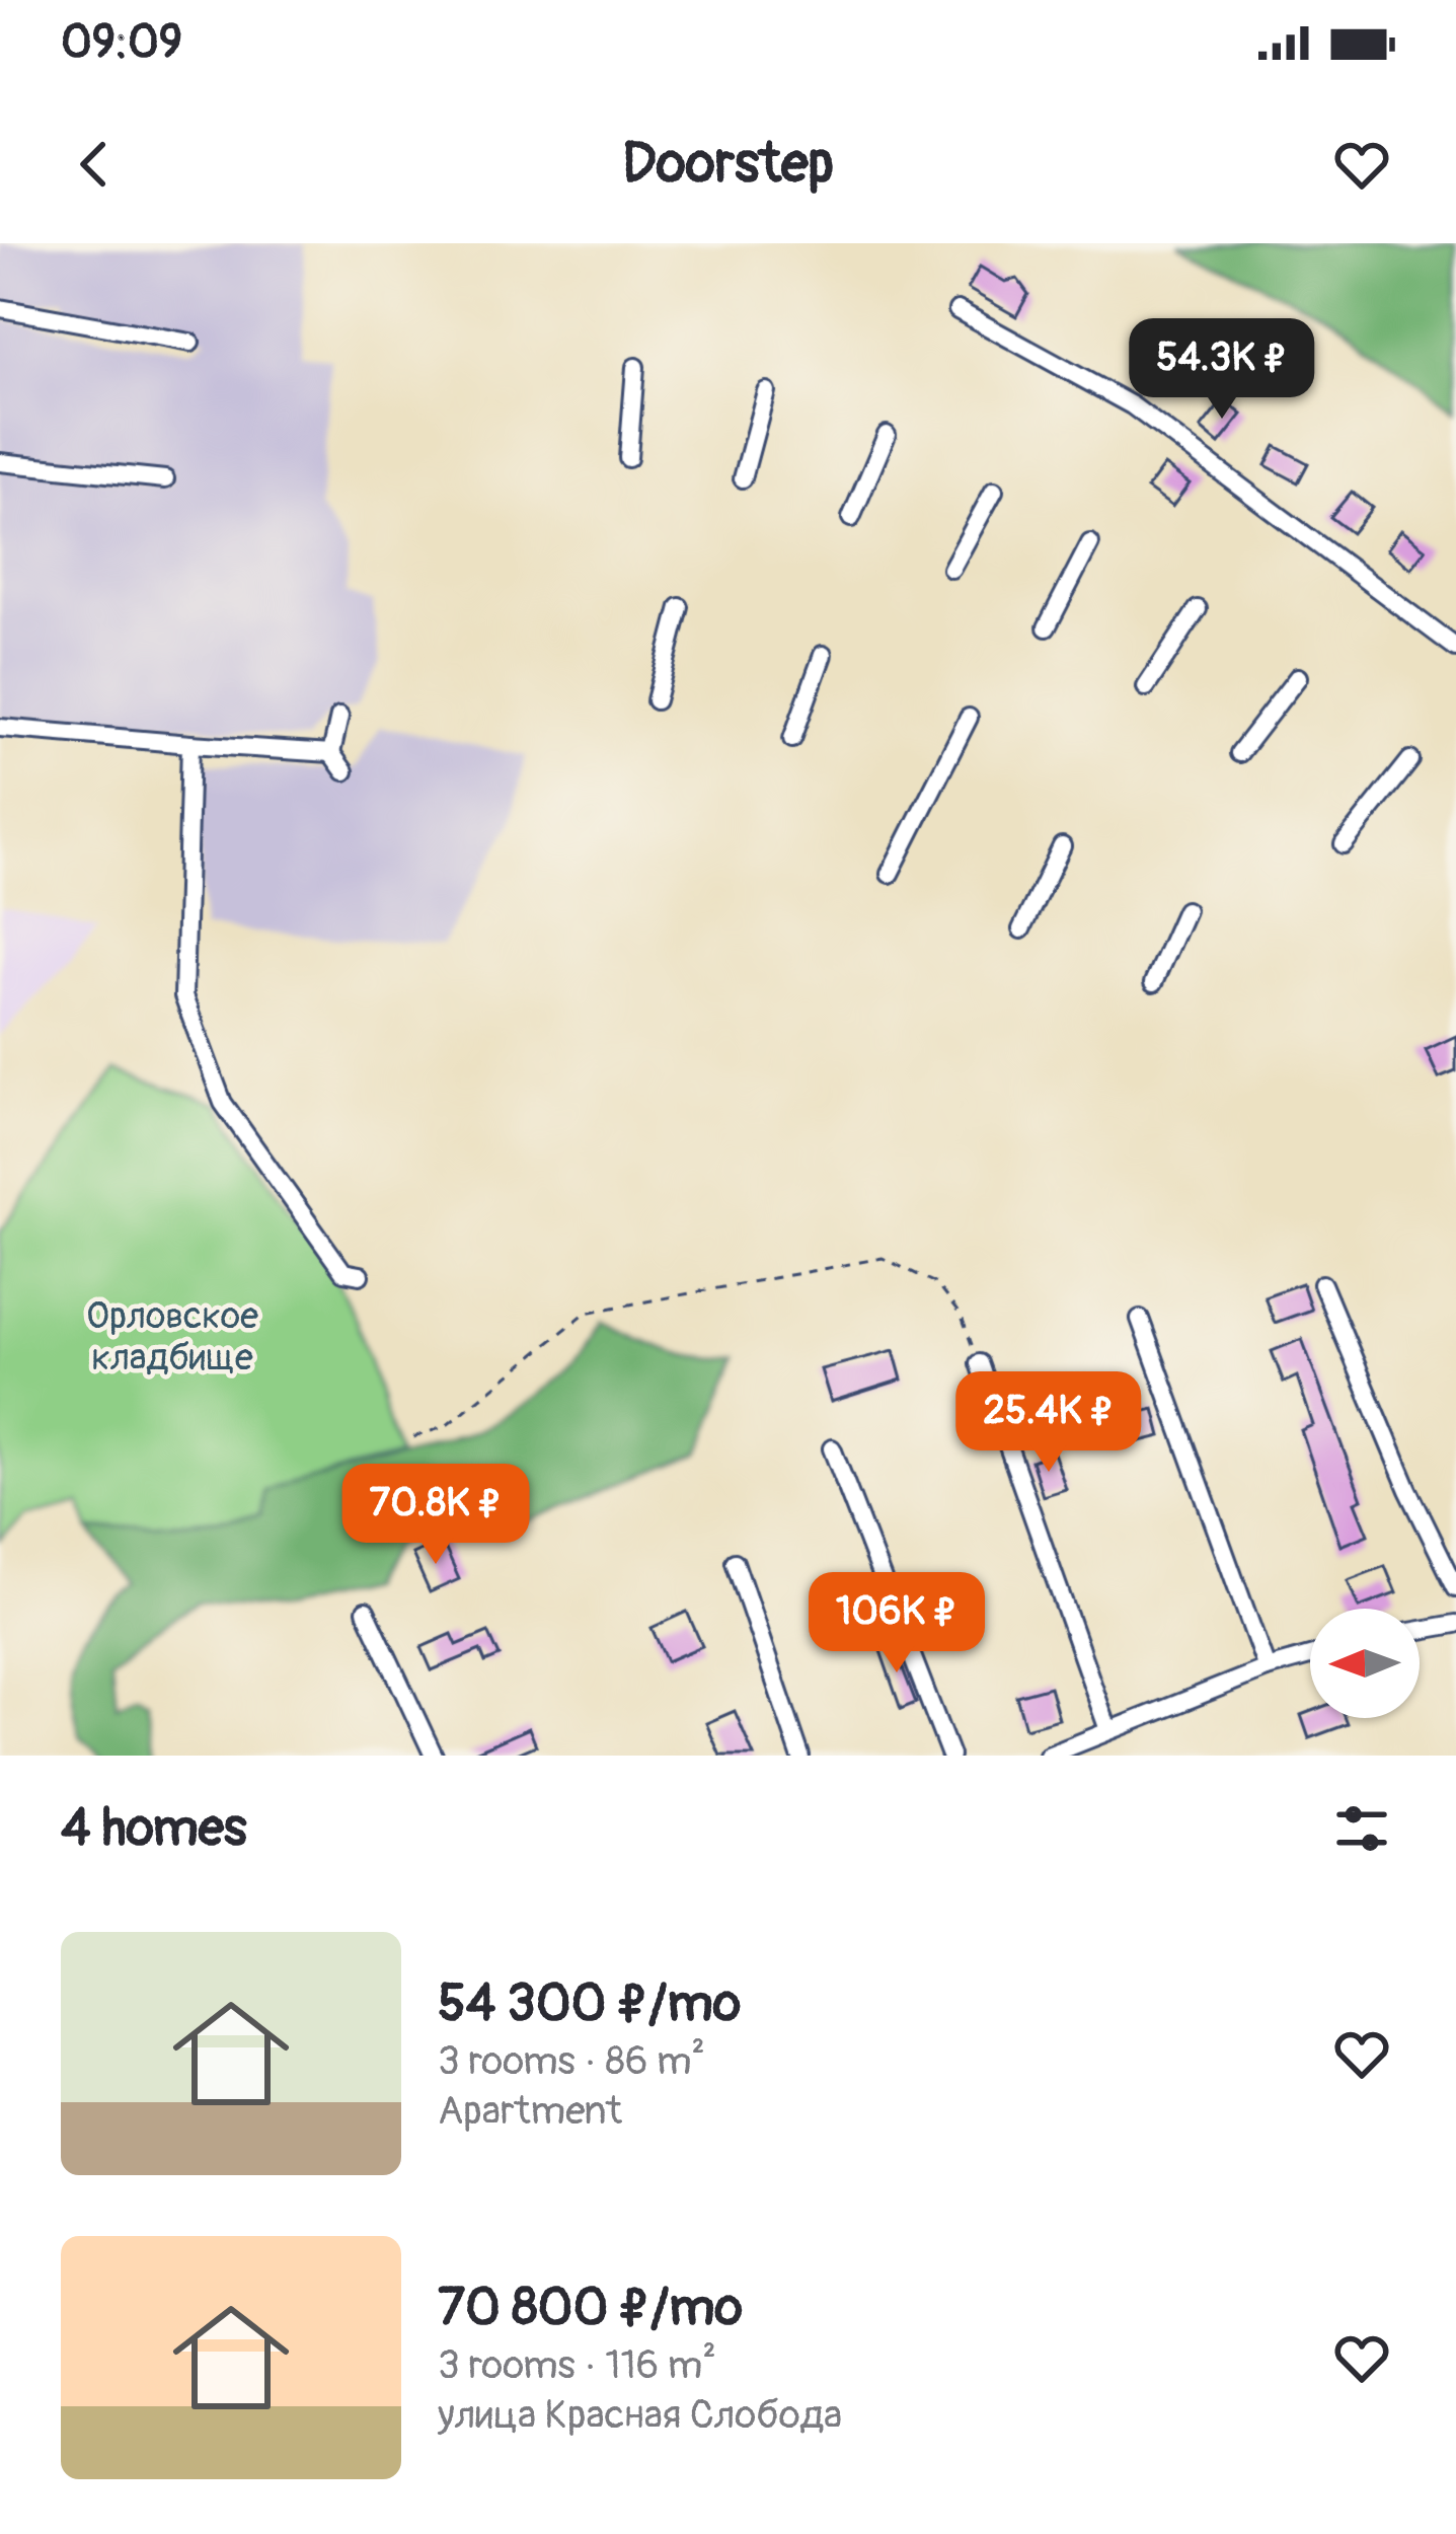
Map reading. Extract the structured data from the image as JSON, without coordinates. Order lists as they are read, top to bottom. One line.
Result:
{"parks":["Орловское кладбище"],"north":"left","page":{"status":"09:09","header":"Doorstep","price":["54.3K ₽","25.4K ₽","70.8K ₽","106K ₽"],"heading":"4 homes","list":[{"name":"54 300 ₽/mo","note":"3 rooms · 86 m² · Apartment"},{"name":"70 800 ₽/mo","note":"3 rooms · 116 m² · улица Красная Слобода"}]}}
